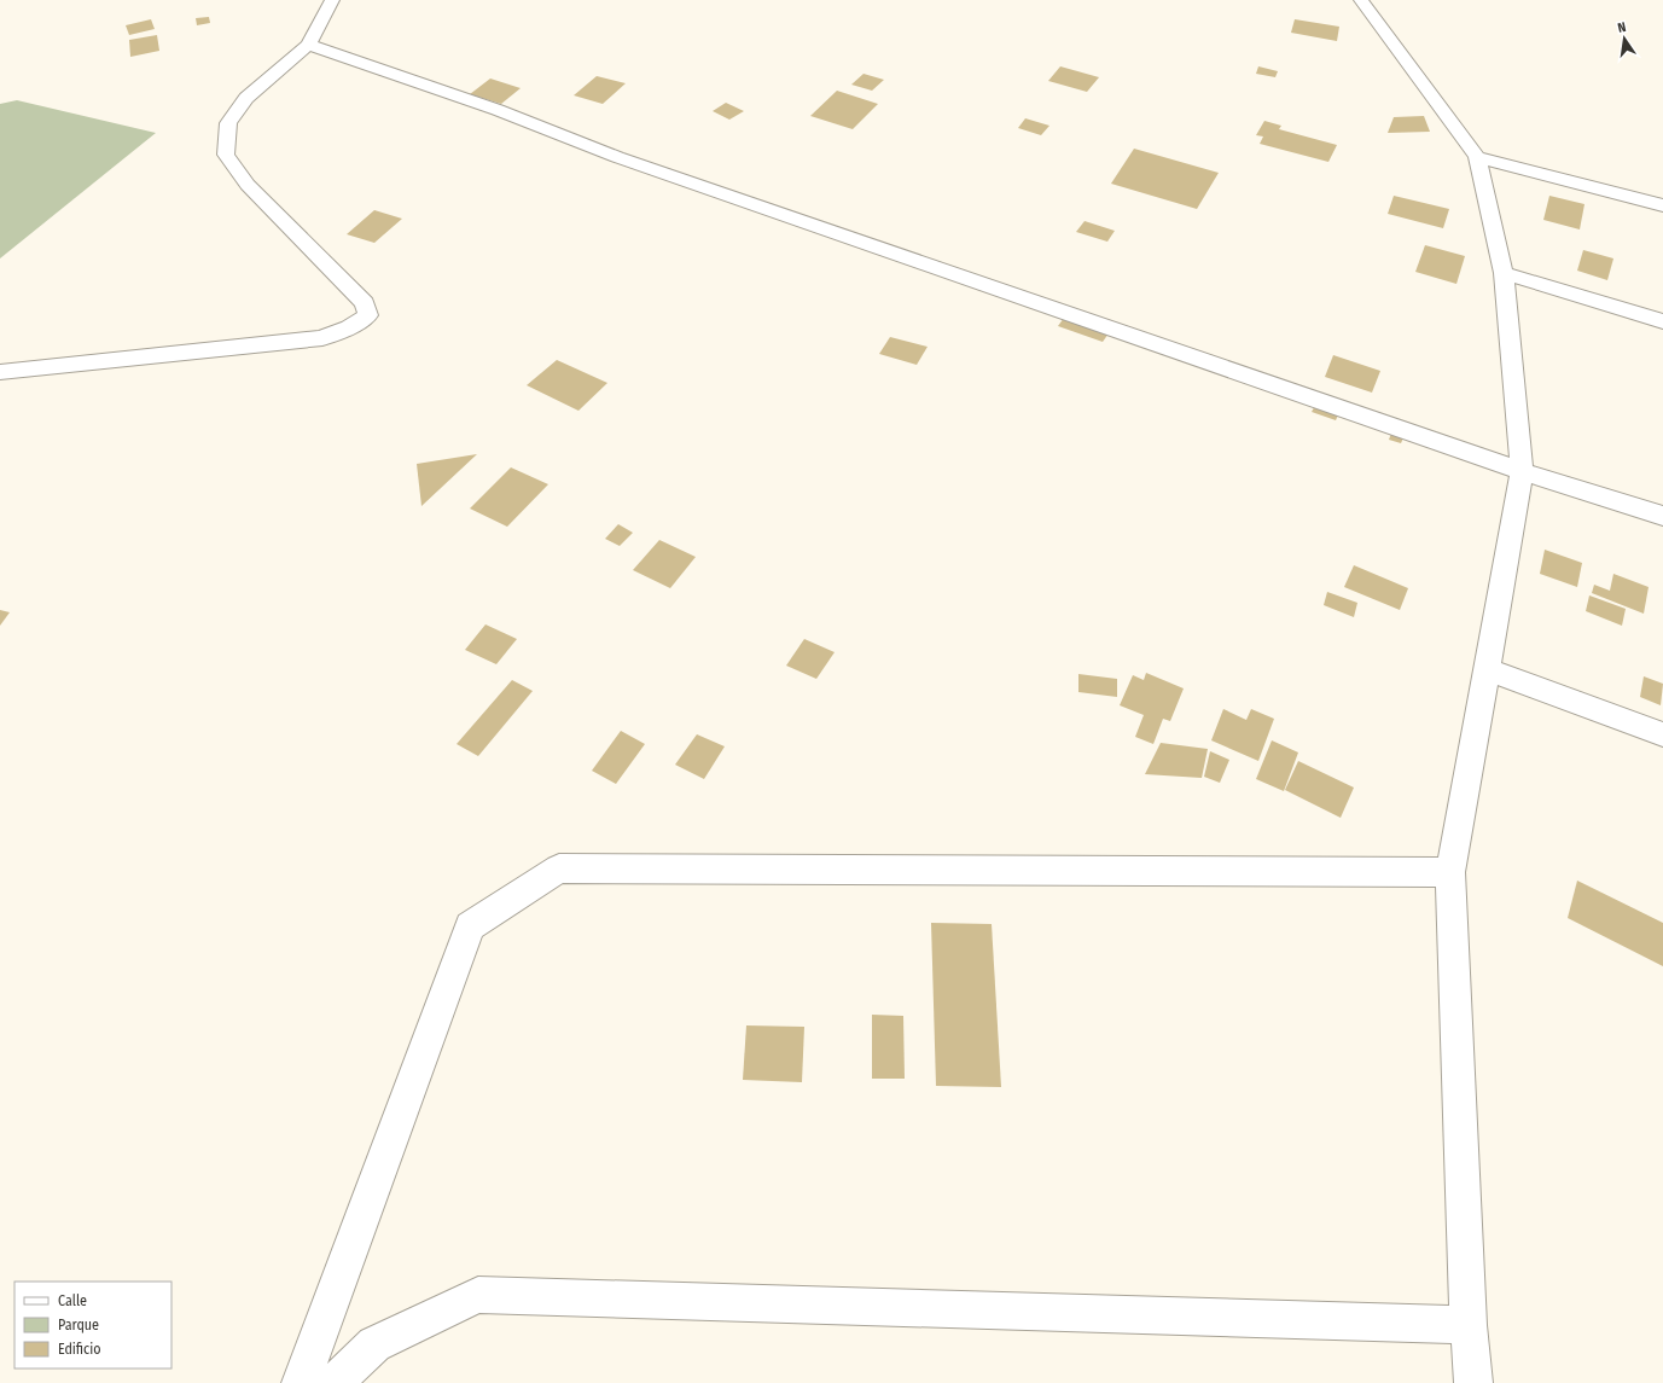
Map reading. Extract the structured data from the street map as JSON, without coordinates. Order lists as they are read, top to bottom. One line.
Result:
{"legend":["Calle","Parque","Edificio"],"north":"top"}
